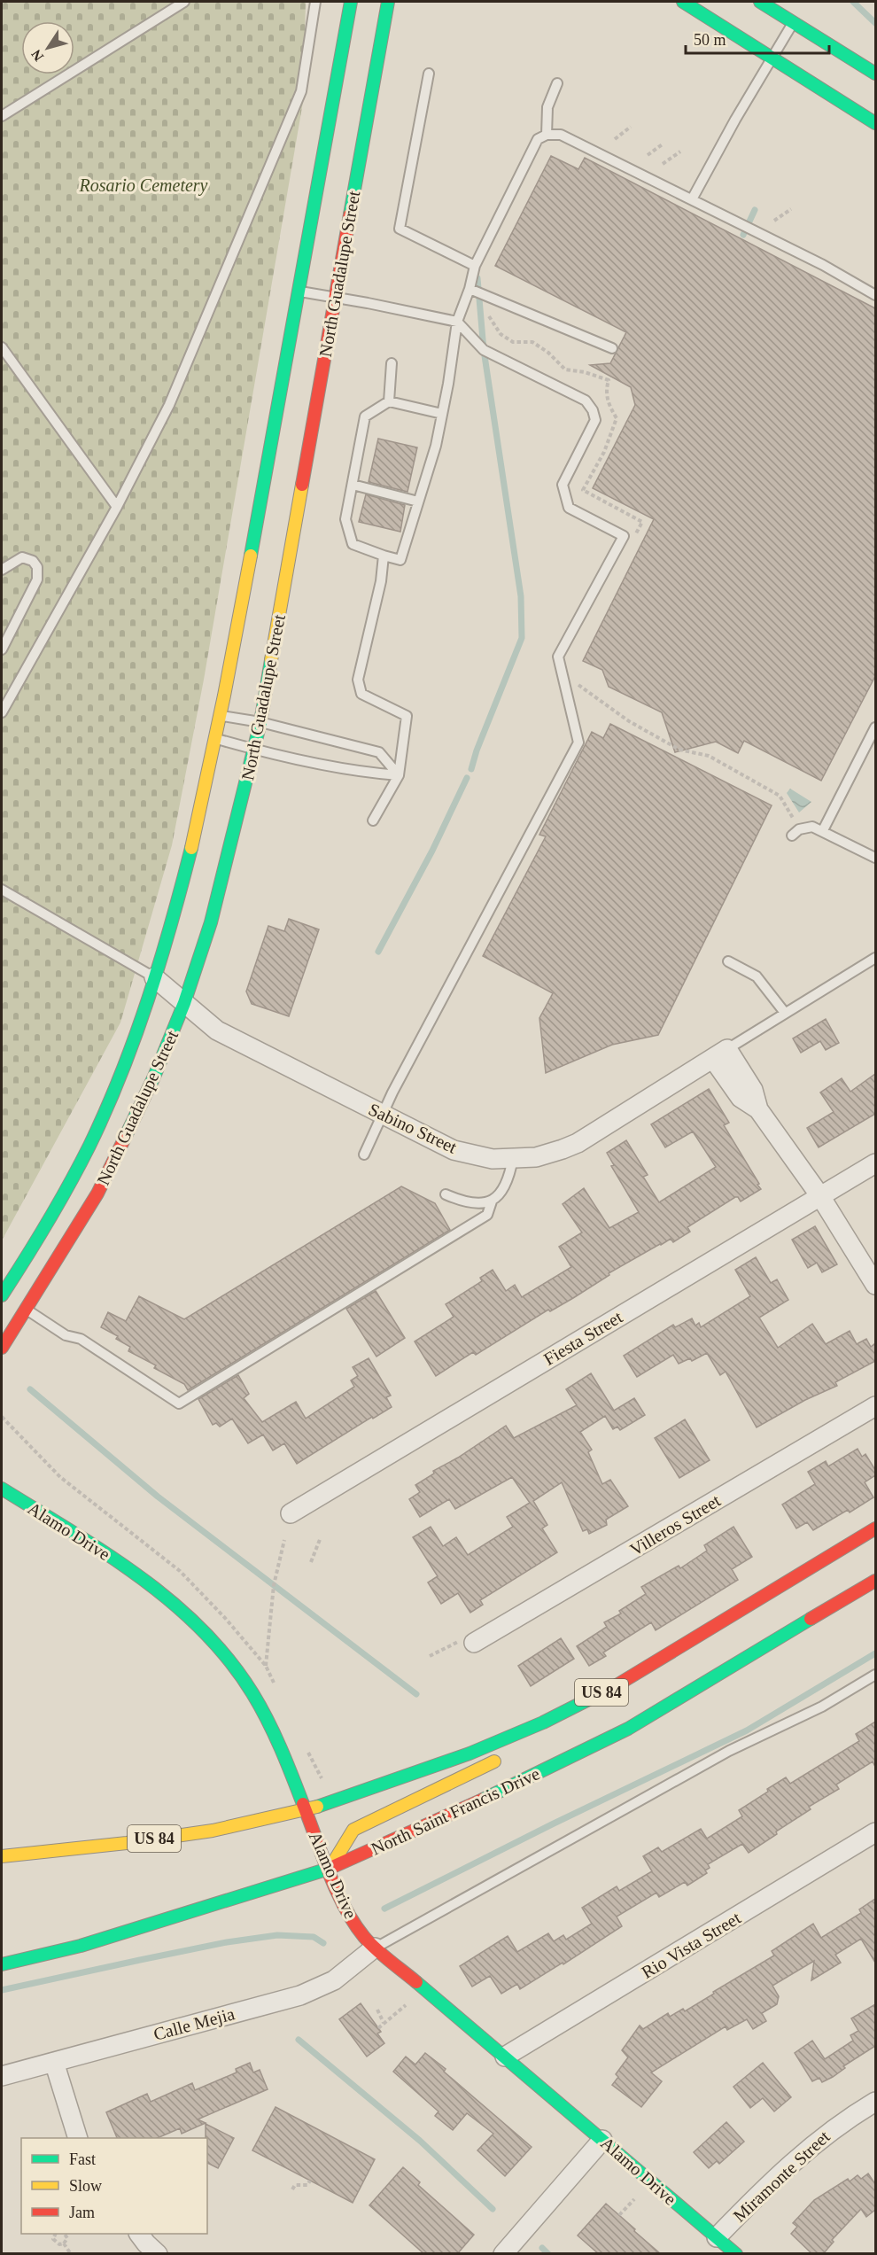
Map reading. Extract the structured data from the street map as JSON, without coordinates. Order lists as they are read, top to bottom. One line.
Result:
{"streets":{"main road":["North Guadalupe Street","Alamo Drive","US 84","North Saint Francis Drive"],"street":["Sabino Street","Fiesta Street","Villeros Street","Rio Vista Street","Calle Mejia","Miramonte Street"]},"crossings":[["North Guadalupe Street","Sabino Street"],["Alamo Drive","US 84"],["Alamo Drive","North Saint Francis Drive"],["Alamo Drive","Rio Vista Street"],["Alamo Drive","Calle Mejia"],["Alamo Drive","Miramonte Street"]],"parks":["Rosario Cemetery"],"legend":["Fast","Slow","Jam"],"scale_bar":"50 m","north":"bottom left"}
